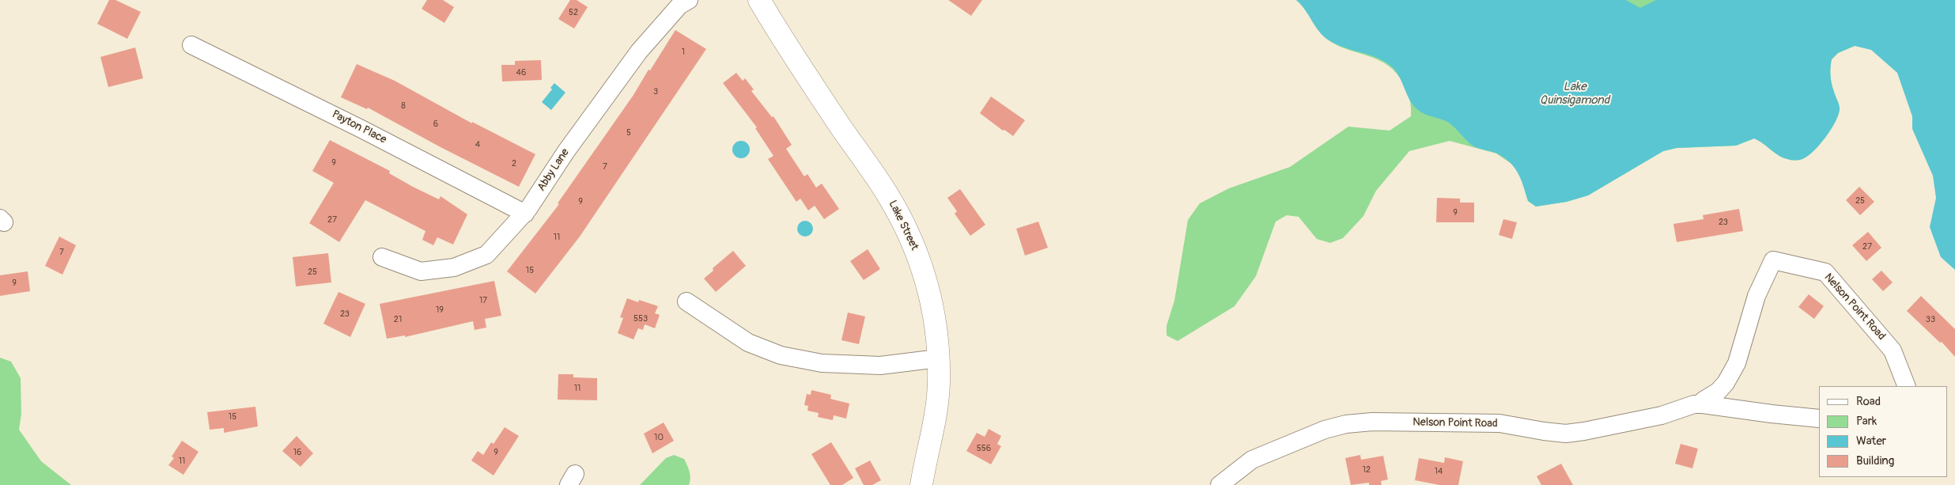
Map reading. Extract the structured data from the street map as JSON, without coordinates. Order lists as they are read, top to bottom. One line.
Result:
{"streets":{"main road":["Lake Street"],"street":["Payton Place","Abby Lane","Nelson Point Road"]},"crossings":[["Payton Place","Abby Lane"]],"water":["Lake Quinsigamond"],"house_numbers":["52","1","46","3","8","6","5","4","9","2","7","25","9","9","27","23","11","27","7","15","25","9","17","19","23","553","21","33","11","15","10","556","16","9","11","12","14"],"legend":["Road","Park","Water","Building"]}
